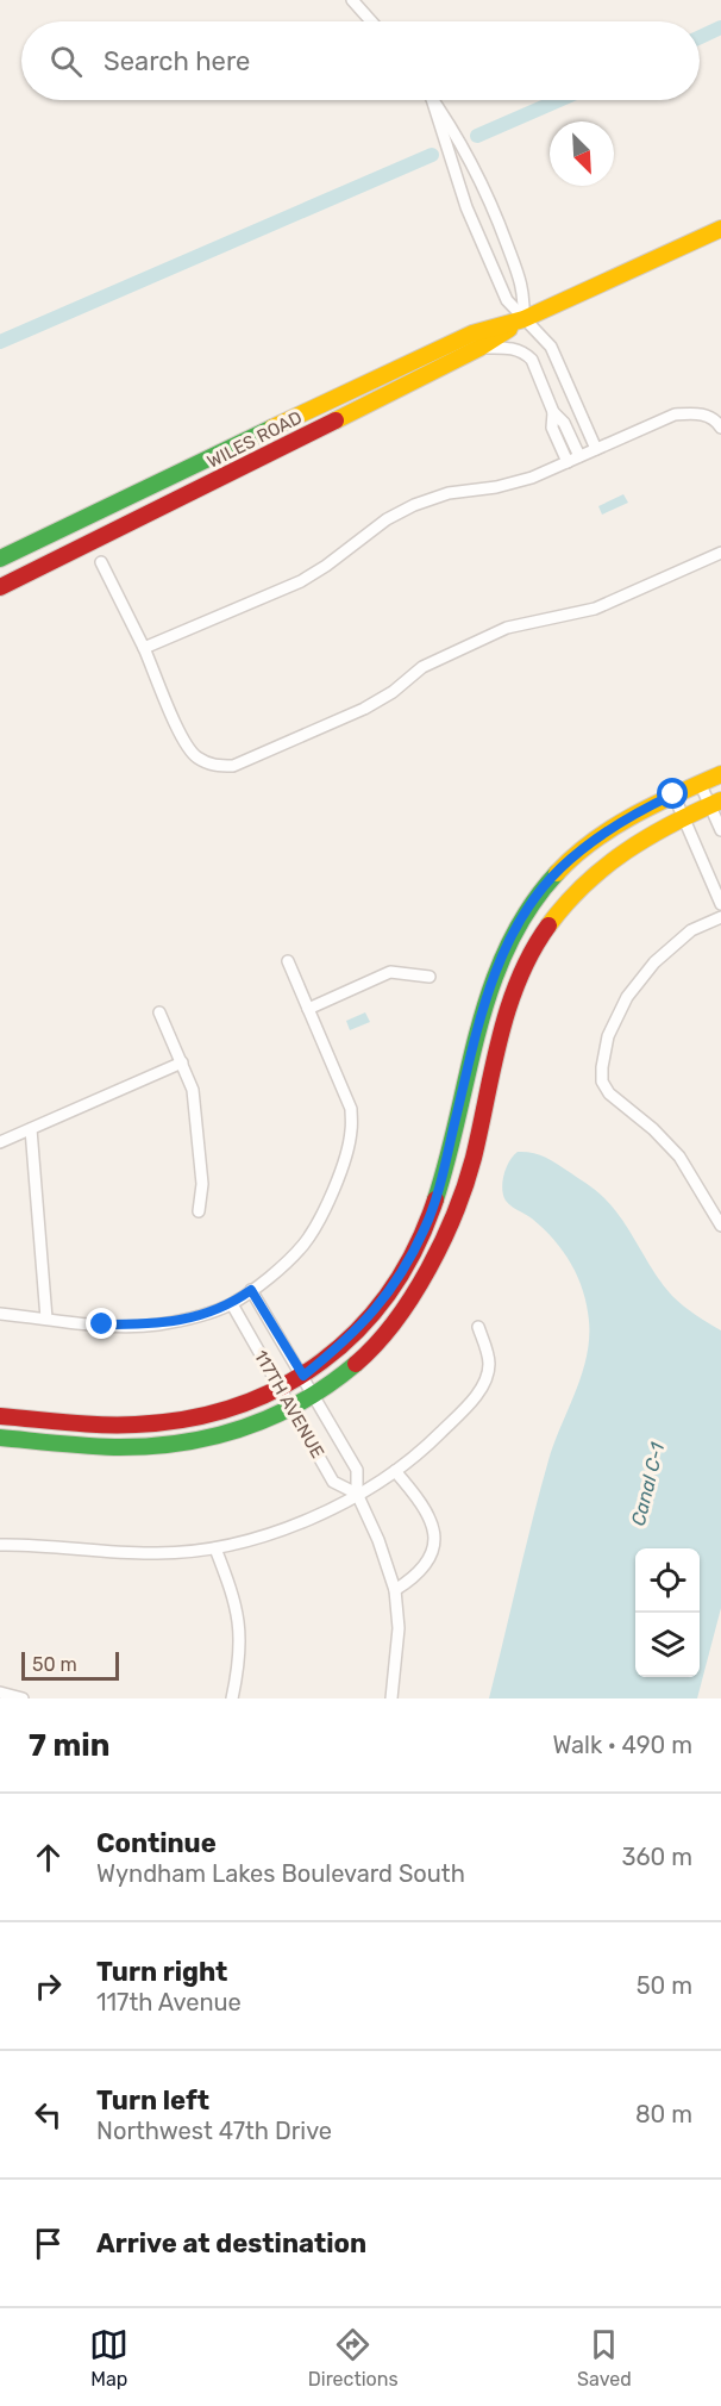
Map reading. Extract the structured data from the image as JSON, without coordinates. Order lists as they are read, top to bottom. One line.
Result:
{"streets":{"street":["WILES ROAD","117TH AVENUE"]},"water":["Canal C-1"],"scale_bar":"50 m","north":"bottom right","page":{"search":"Search here","scale":"50 m","heading":["7 min","Walk · 490 m"],"list":[["Continue","Wyndham Lakes Boulevard South","360 m"],["Turn right","117th Avenue","50 m"],["Turn left","Northwest 47th Drive","80 m"],"Arrive at destination"],"nav":["Map","Directions","Saved"]}}
